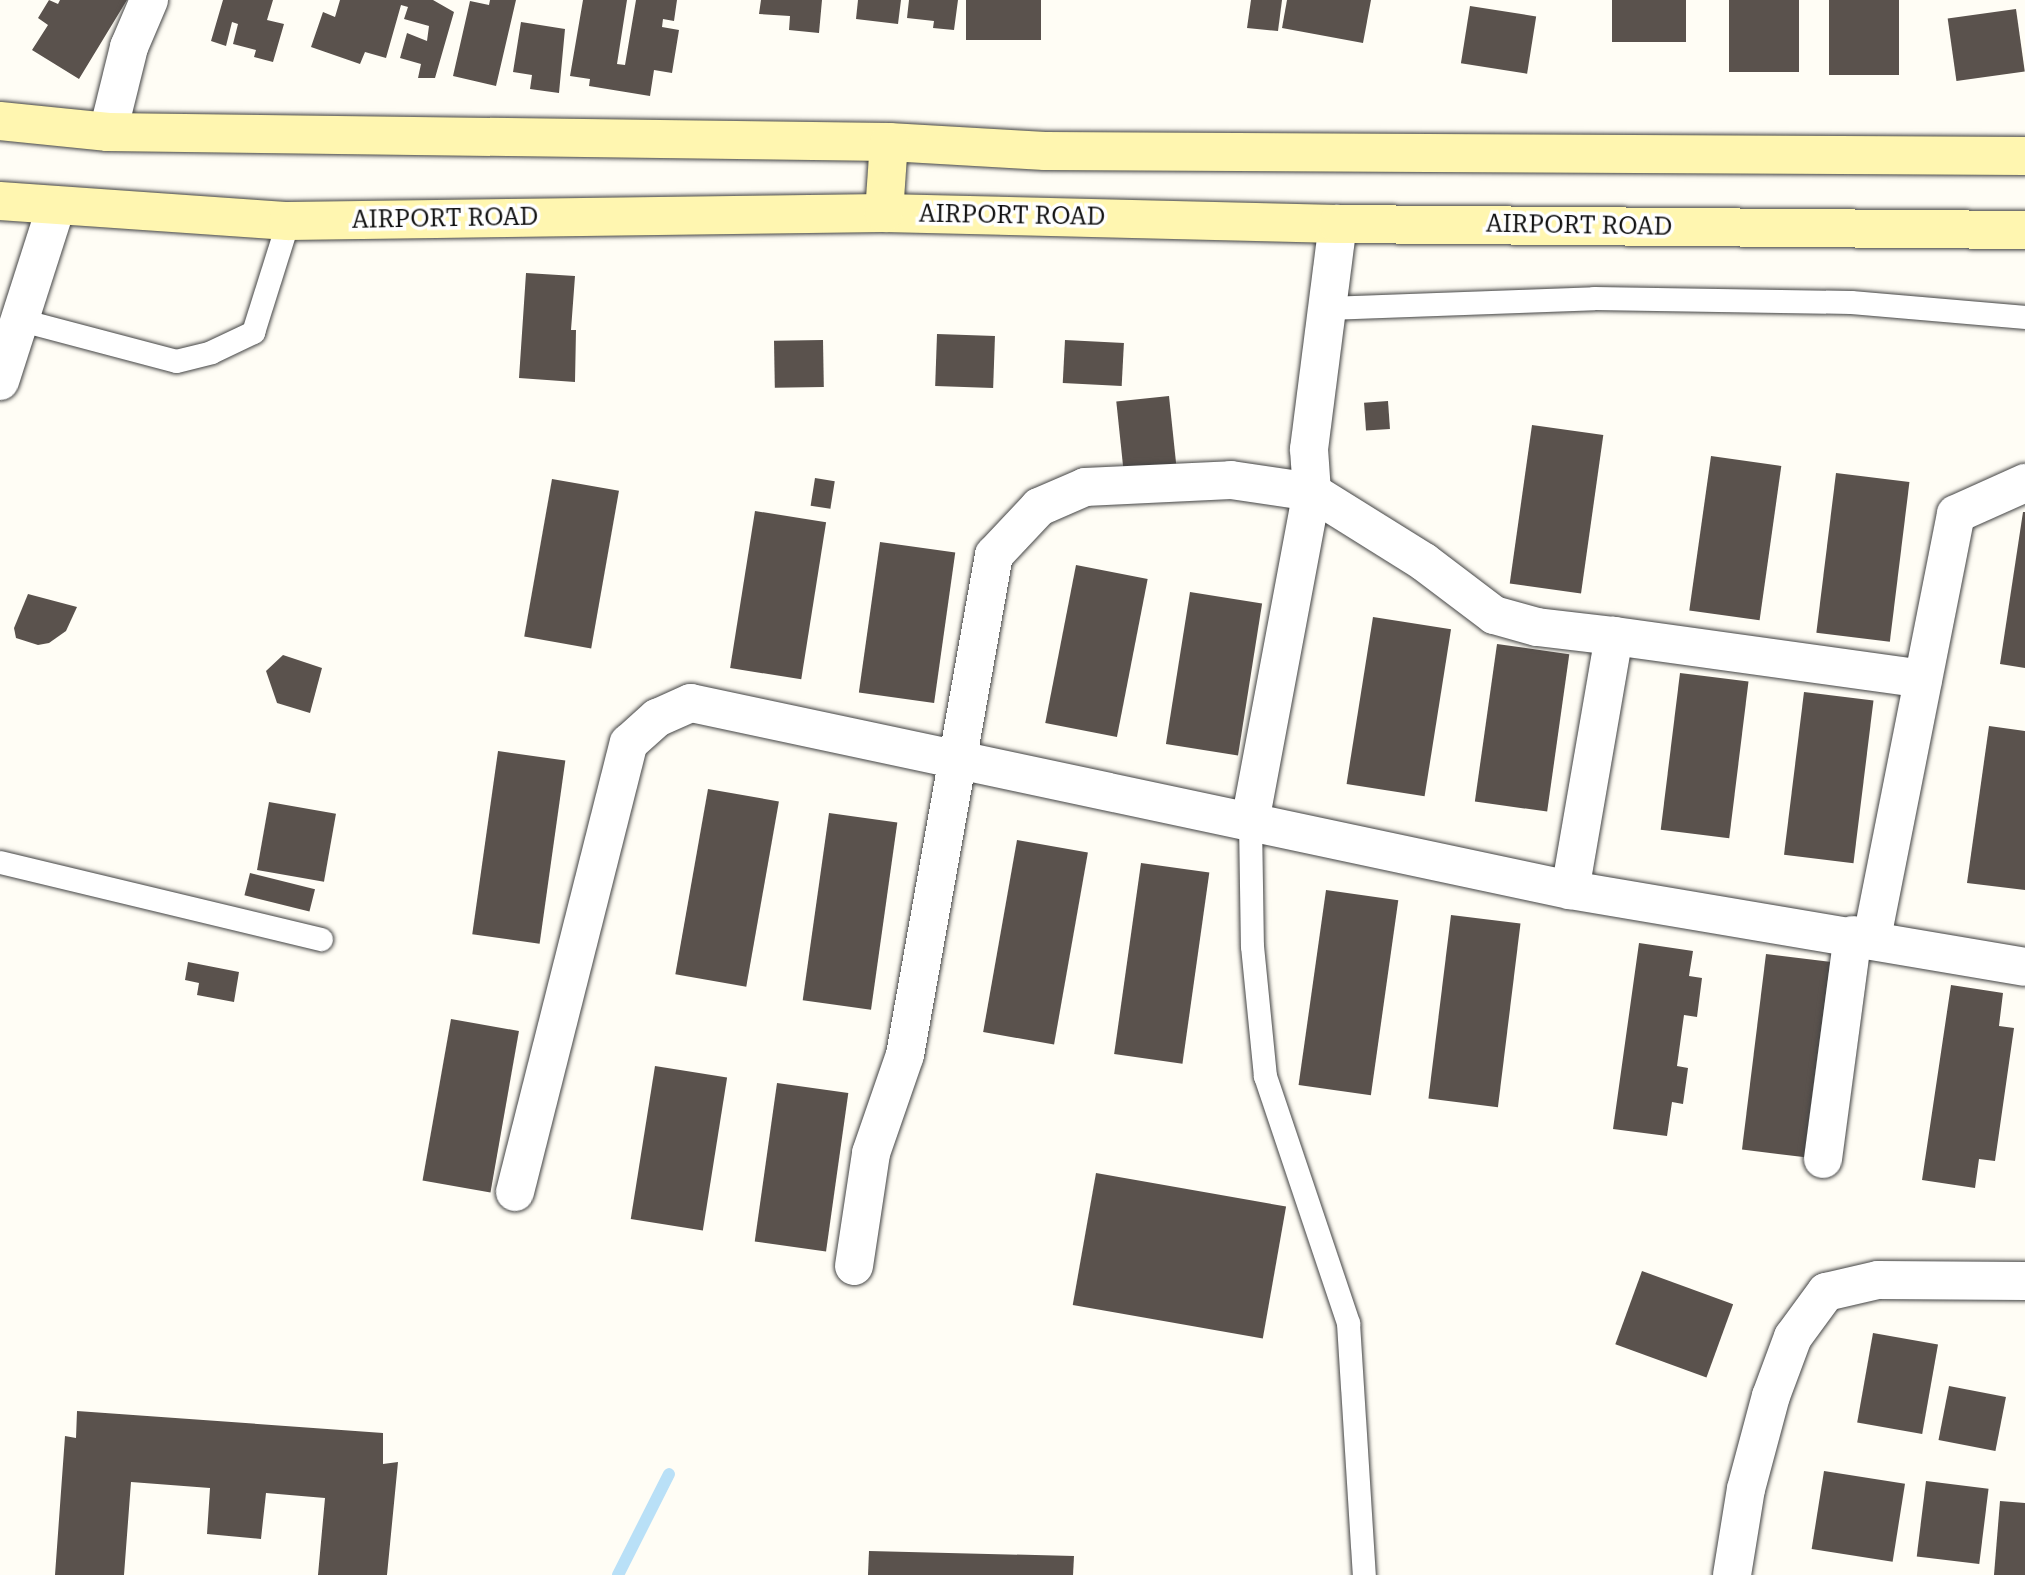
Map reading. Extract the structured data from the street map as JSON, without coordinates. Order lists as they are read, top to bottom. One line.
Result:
{"streets":{"main road":["AIRPORT ROAD"]}}
